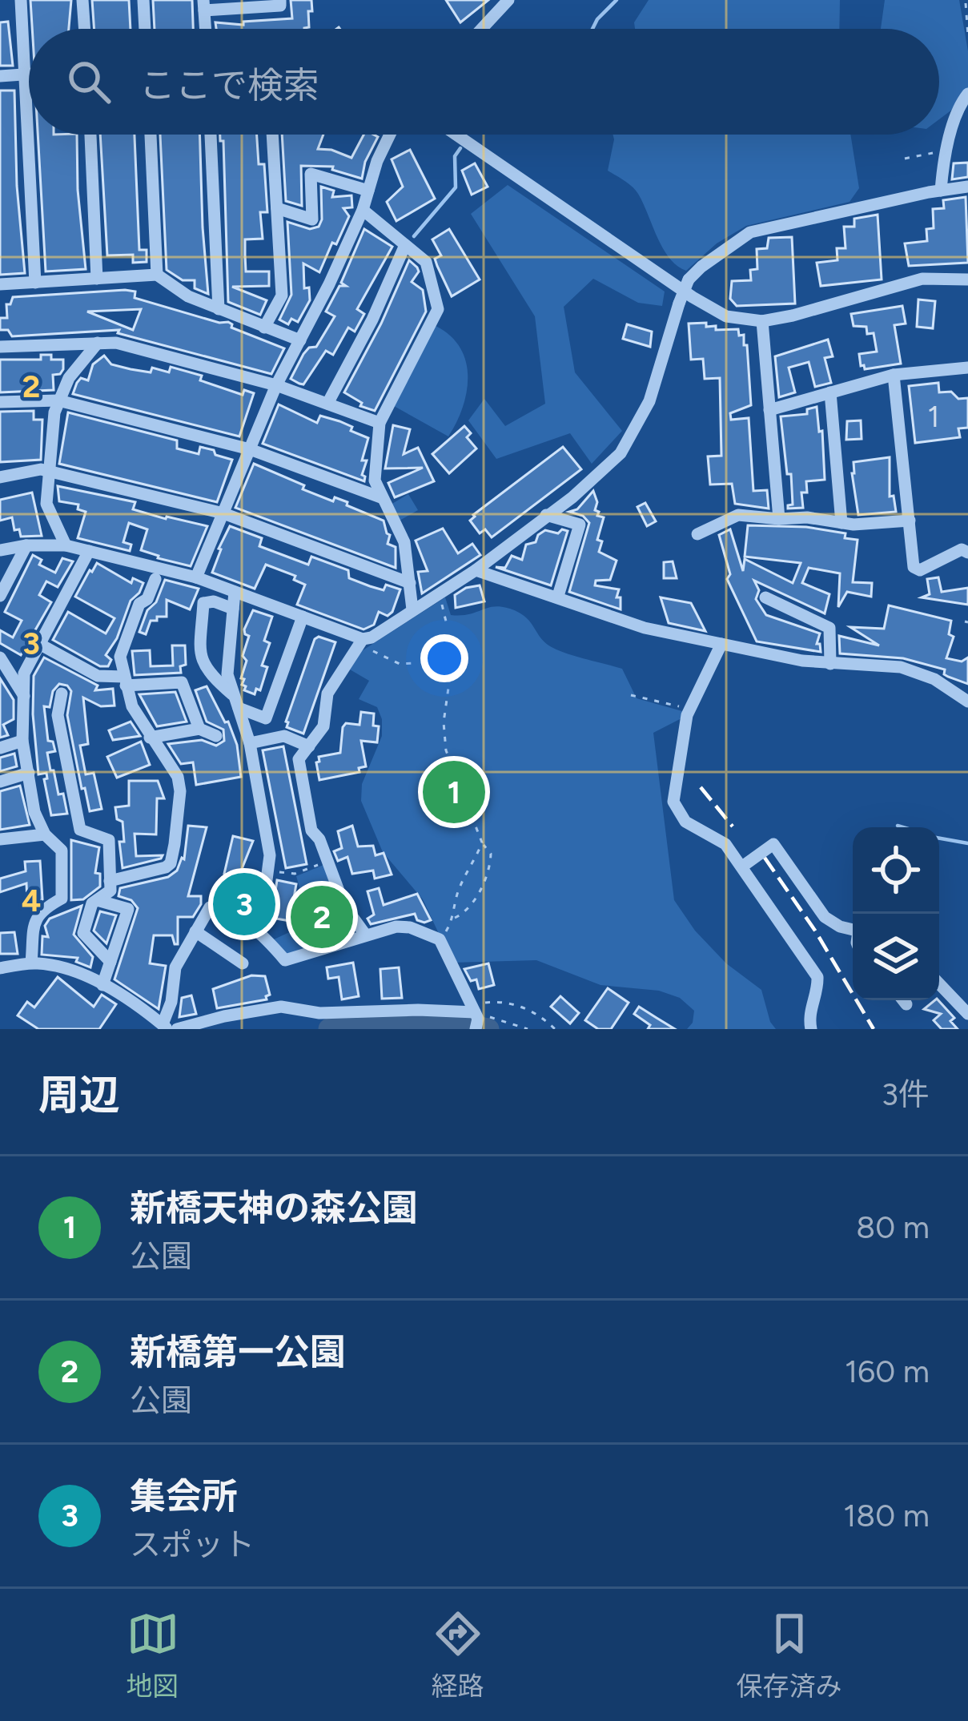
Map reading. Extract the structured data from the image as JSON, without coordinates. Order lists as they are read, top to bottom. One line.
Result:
{"house_numbers":["1"],"page":{"search":"ここで検索","pins":["1","3","2"],"heading":["周辺","3件"],"list":[{"mark":"1","name":"新橋天神の森公園","note":"公園","value":"80 m"},{"mark":"2","name":"新橋第一公園","note":"公園","value":"160 m"},{"mark":"3","name":"集会所","note":"スポット","value":"180 m"}],"nav":["地図","経路","保存済み"]},"grid":{"rows":["2","3","4"]}}
